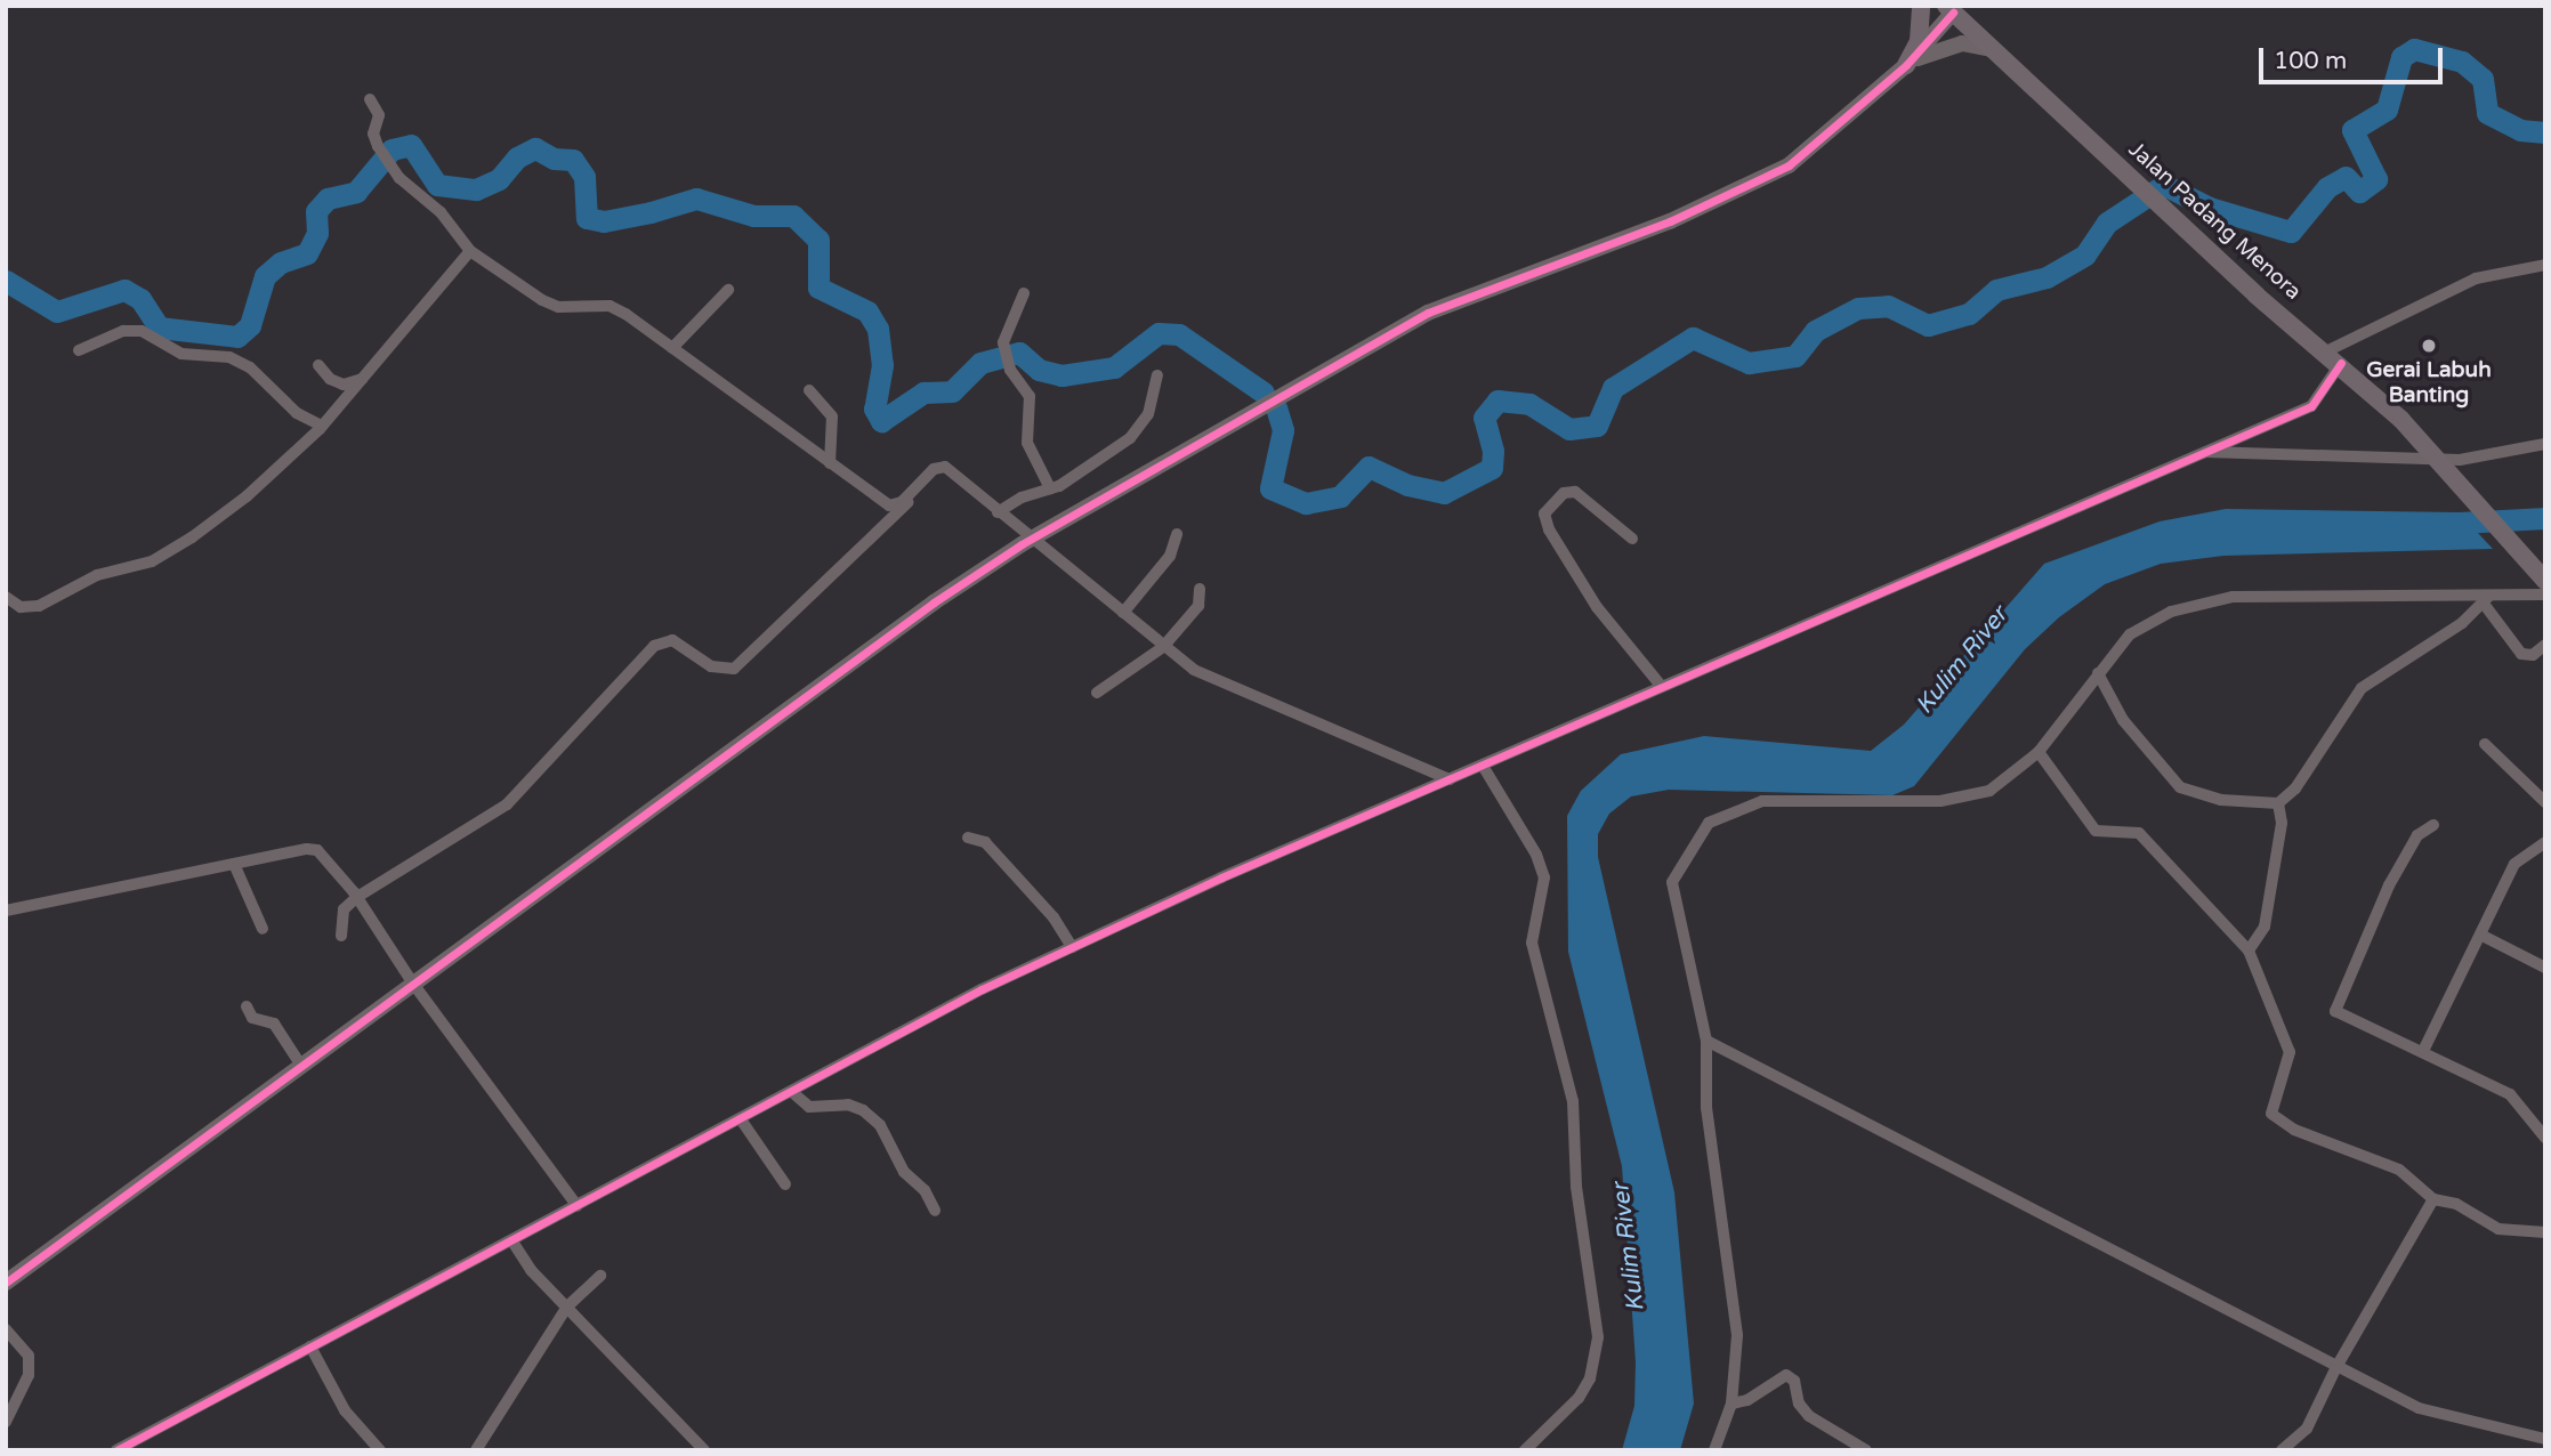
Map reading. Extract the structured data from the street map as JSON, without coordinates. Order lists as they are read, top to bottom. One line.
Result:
{"streets":{"main road":["Jalan Padang Menora"]},"water":["Kulim River"],"places":["Gerai Labuh Banting"],"scale_bar":"100 m"}
